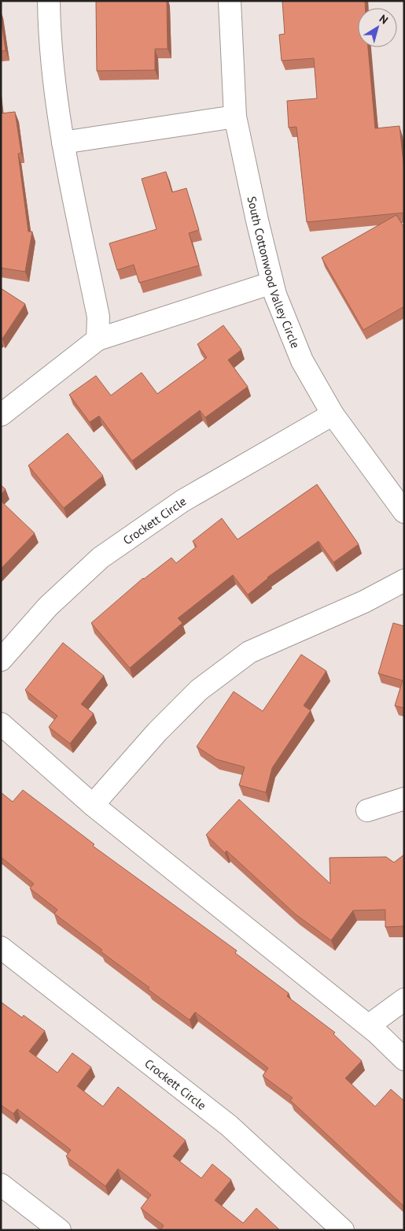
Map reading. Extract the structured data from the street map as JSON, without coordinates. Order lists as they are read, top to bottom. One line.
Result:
{"streets":{"street":["South Cottonwood Valley Circle","Crockett Circle"]},"crossings":[["South Cottonwood Valley Circle","Crockett Circle"]],"north":"top right"}
